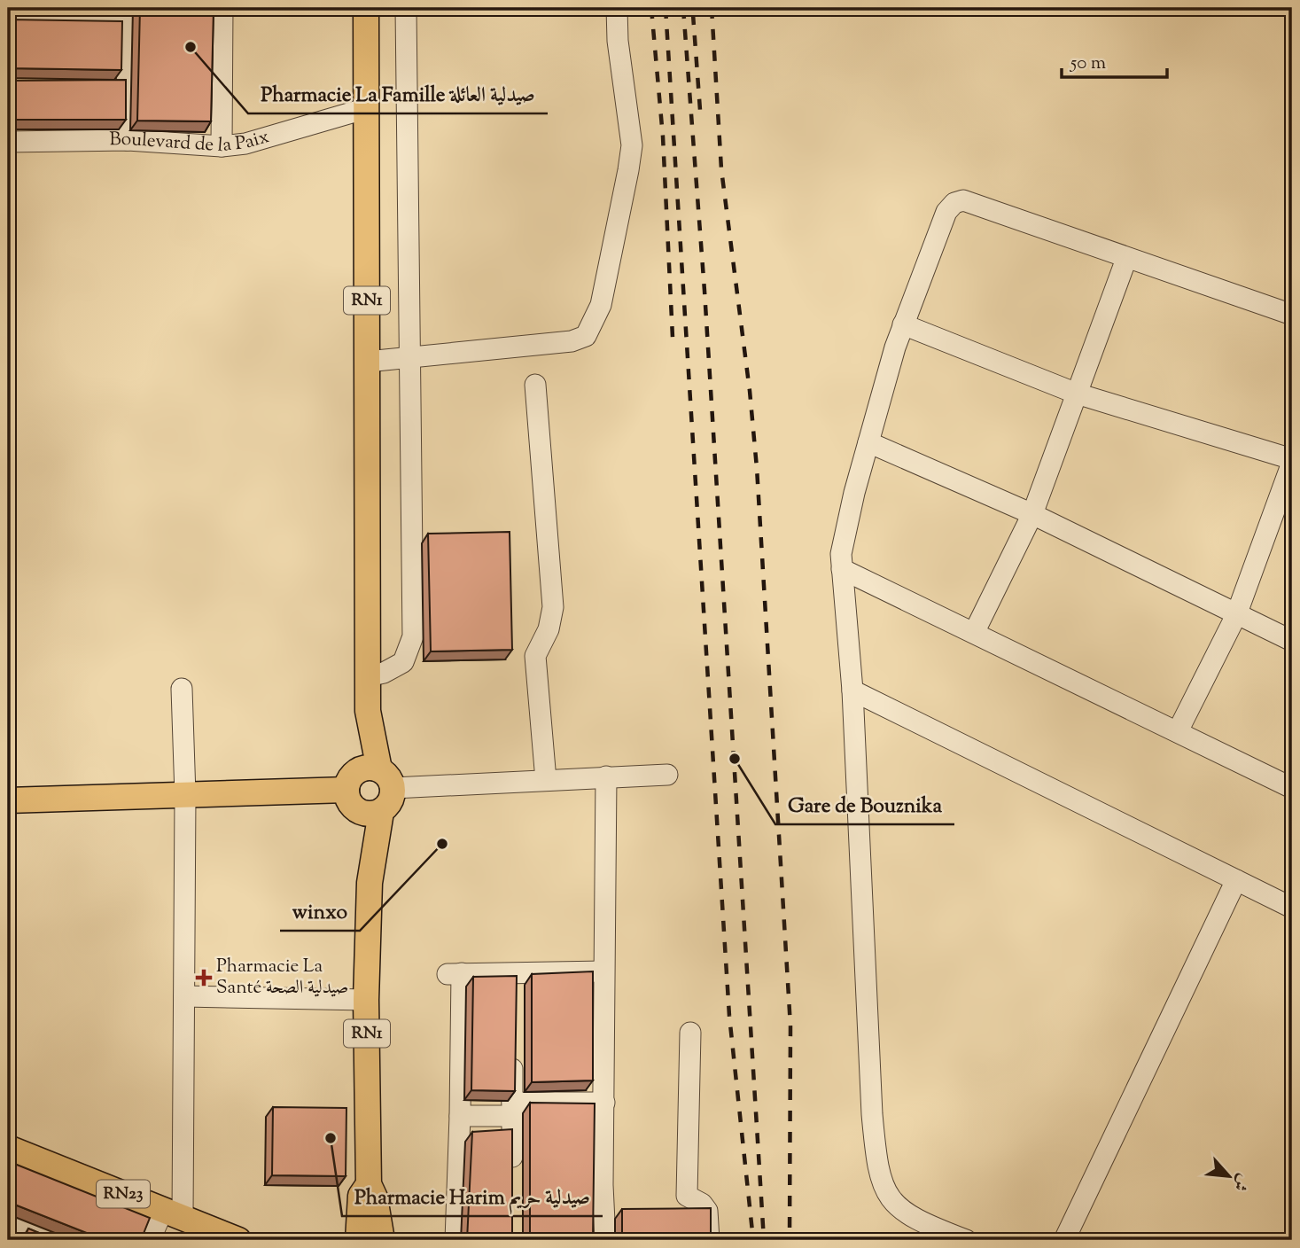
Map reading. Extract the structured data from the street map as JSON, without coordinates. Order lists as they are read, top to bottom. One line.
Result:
{"streets":{"main road":["RN1","RN23"],"street":["Boulevard de la Paix"]},"crossings":[["Boulevard de la Paix","RN1"]],"places":{"other":["Pharmacie La Famille صيدلية العائلة","Gare de Bouznika","winxo","Pharmacie Harim صيدلية حريم"],"health":["Pharmacie La Santé صيدلية الصحة"]},"scale_bar":"50 m","north":"bottom right"}
